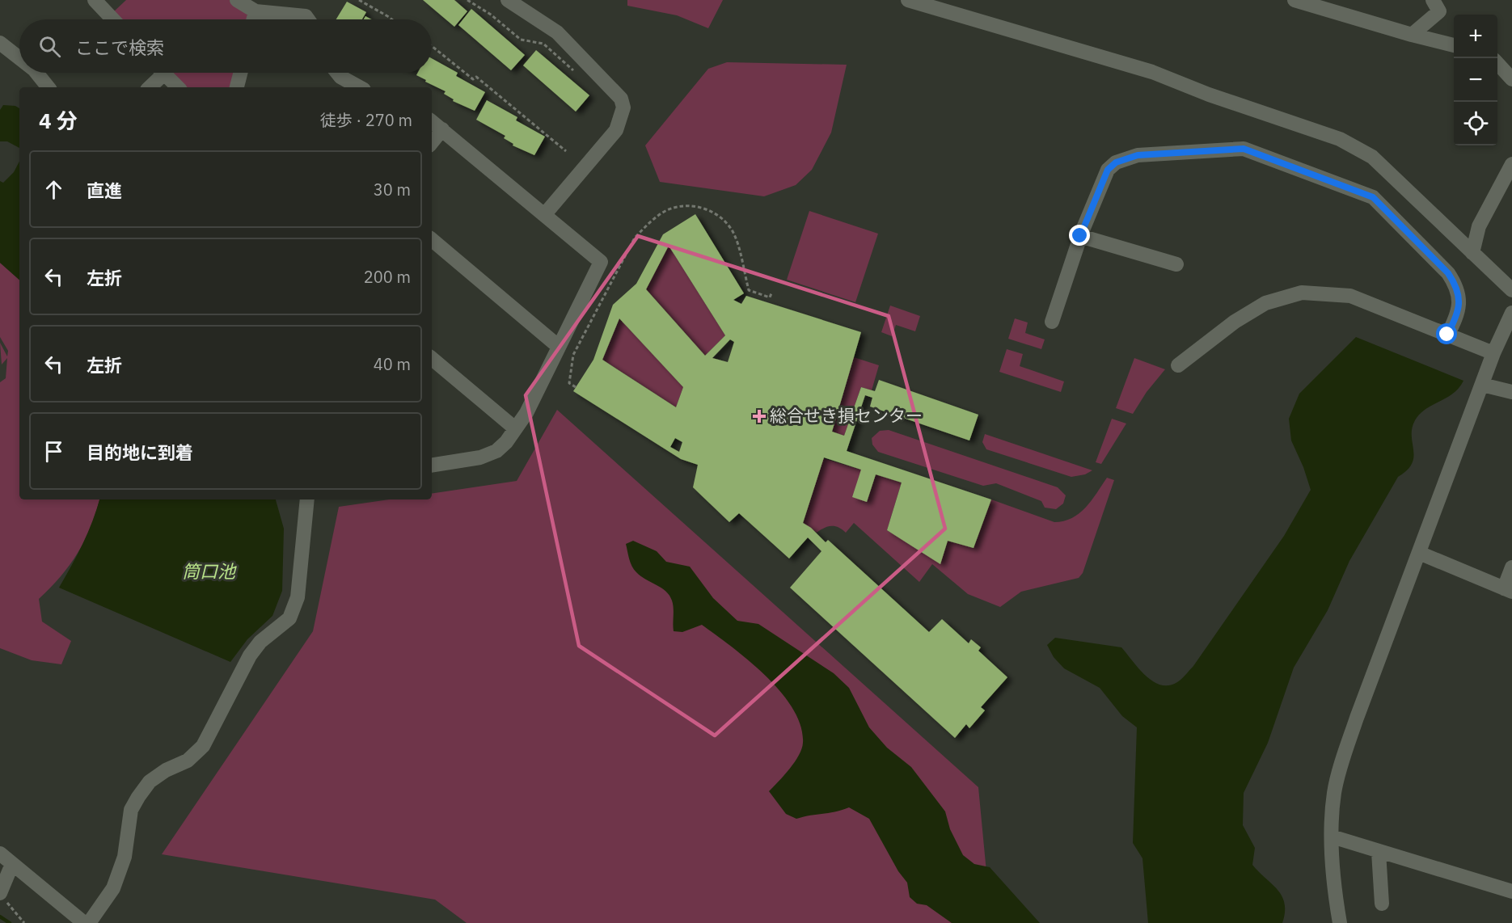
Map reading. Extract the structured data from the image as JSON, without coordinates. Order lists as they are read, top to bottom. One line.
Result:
{"water":["筒口池"],"places":{"health":["総合せき損センター"]},"page":{"map_buttons":["+","−"],"search":"ここで検索","heading":["4 分","徒歩 · 270 m"],"list":[["直進","30 m"],["左折","200 m"],["左折","40 m"],"目的地に到着"]}}
